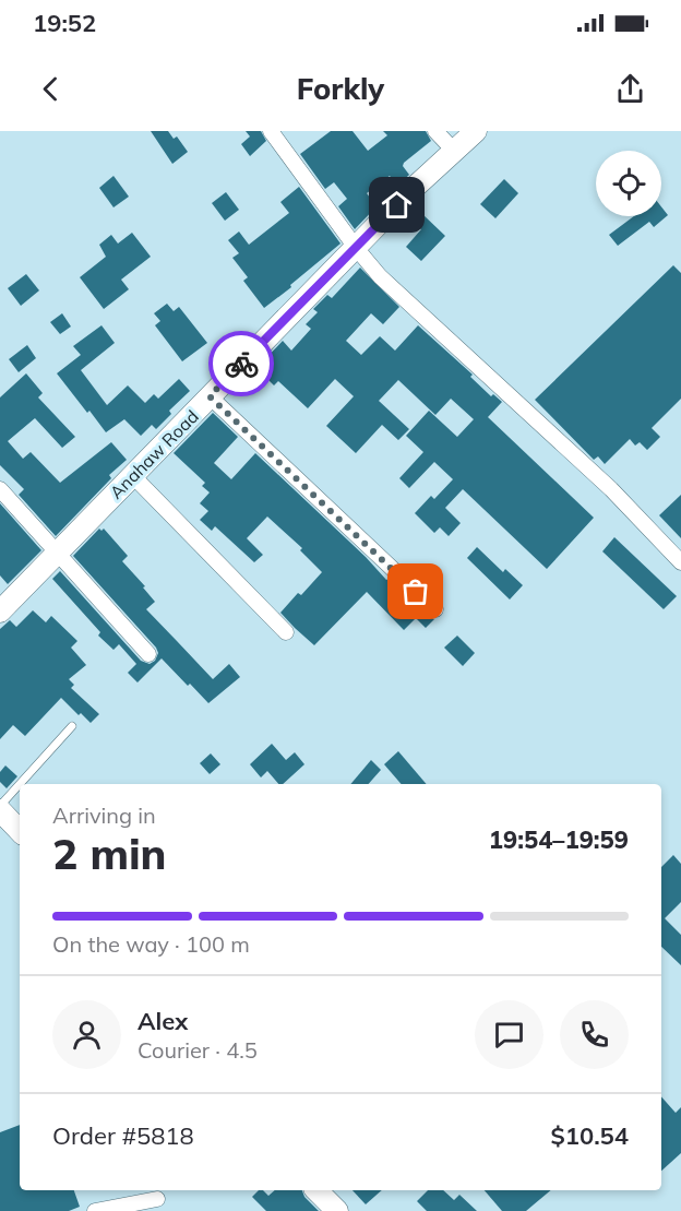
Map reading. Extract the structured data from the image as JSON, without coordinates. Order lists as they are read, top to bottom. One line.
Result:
{"streets":{"street":["Anahaw Road"]},"page":{"status":"19:52","header":"Forkly","heading":["2 min","Arriving in","19:54–19:59"],"panel":["Alex","Courier · 4.5","Order #5818","$10.54"],"bar":"On the way · 100 m"}}
